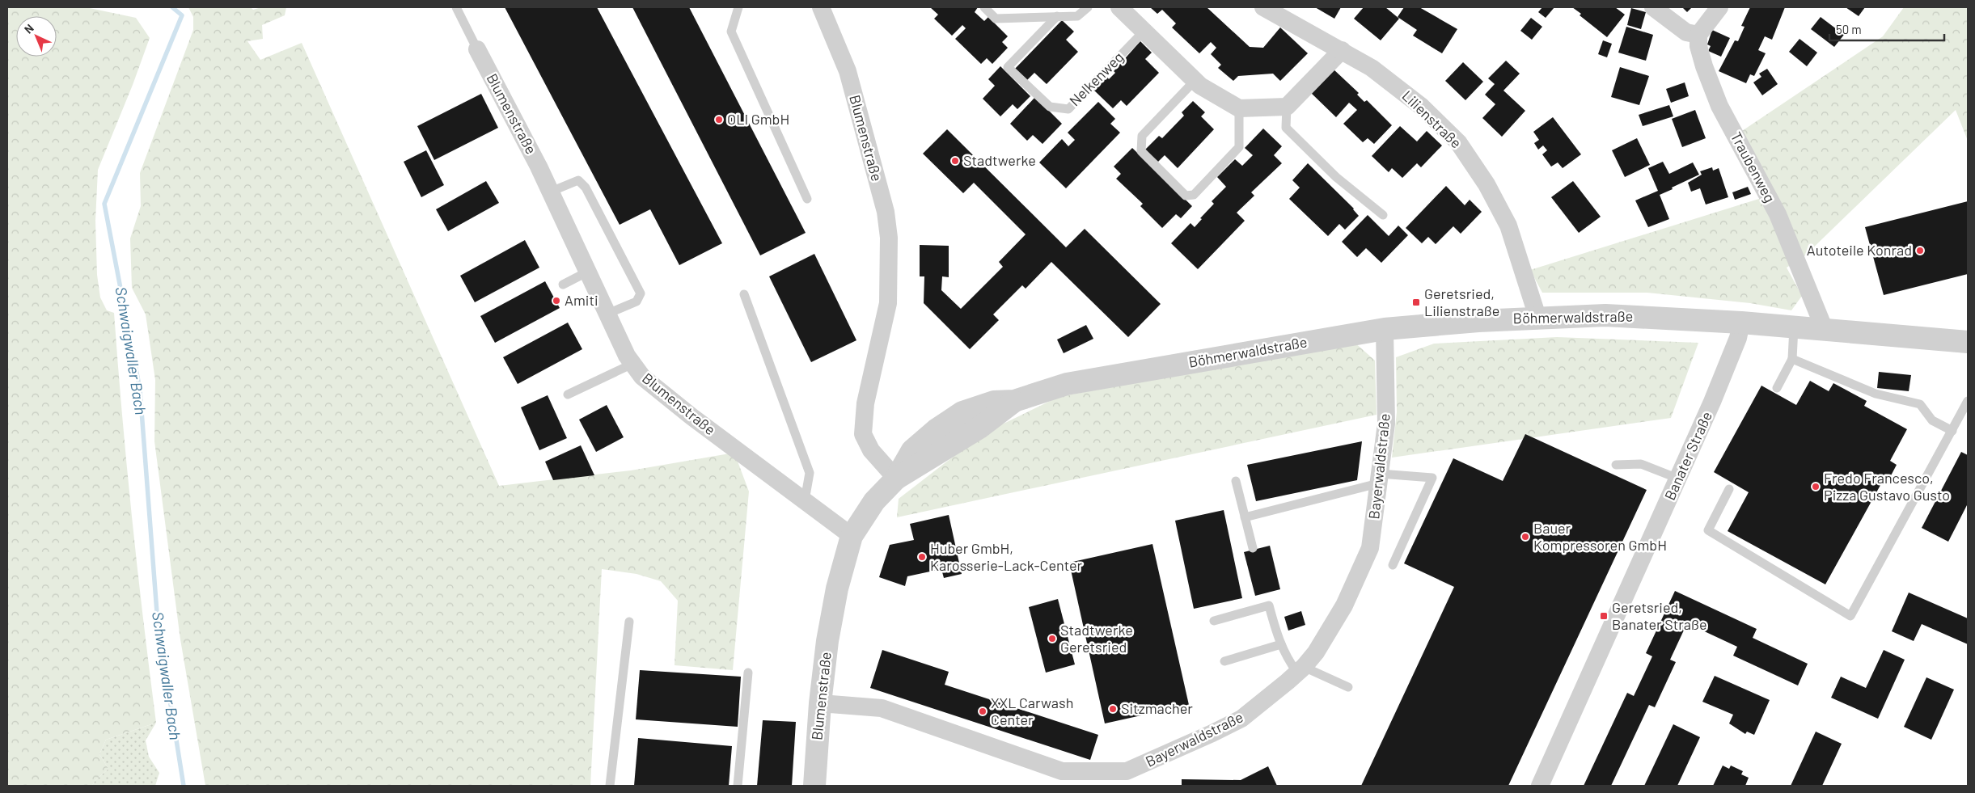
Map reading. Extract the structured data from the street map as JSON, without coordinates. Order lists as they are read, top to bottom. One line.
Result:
{"streets":{"street":["Blumenstraße","Lilienstraße","Traubenweg","Böhmerwaldstraße","Banater Straße","Bayerwaldstraße"],"lane":["Nelkenweg"]},"crossings":[["Blumenstraße","Böhmerwaldstraße"],["Blumenstraße","Bayerwaldstraße"],["Lilienstraße","Böhmerwaldstraße"],["Traubenweg","Böhmerwaldstraße"],["Böhmerwaldstraße","Banater Straße"],["Böhmerwaldstraße","Bayerwaldstraße"]],"water":["Schwaigwaller Bach"],"places":{"other":["OLI GmbH","Stadtwerke","Autoteile Konrad","Amiti","Fredo Francesco, Pizza Gustavo Gusto","Bauer Kompressoren GmbH","Huber GmbH, Karosserie-Lack-Center","Stadtwerke Geretsried","Sitzmacher","XXL Carwash Center"],"transit":["Geretsried, Lilienstraße","Geretsried, Banater Straße"]},"scale_bar":"50 m","north":"top left"}
